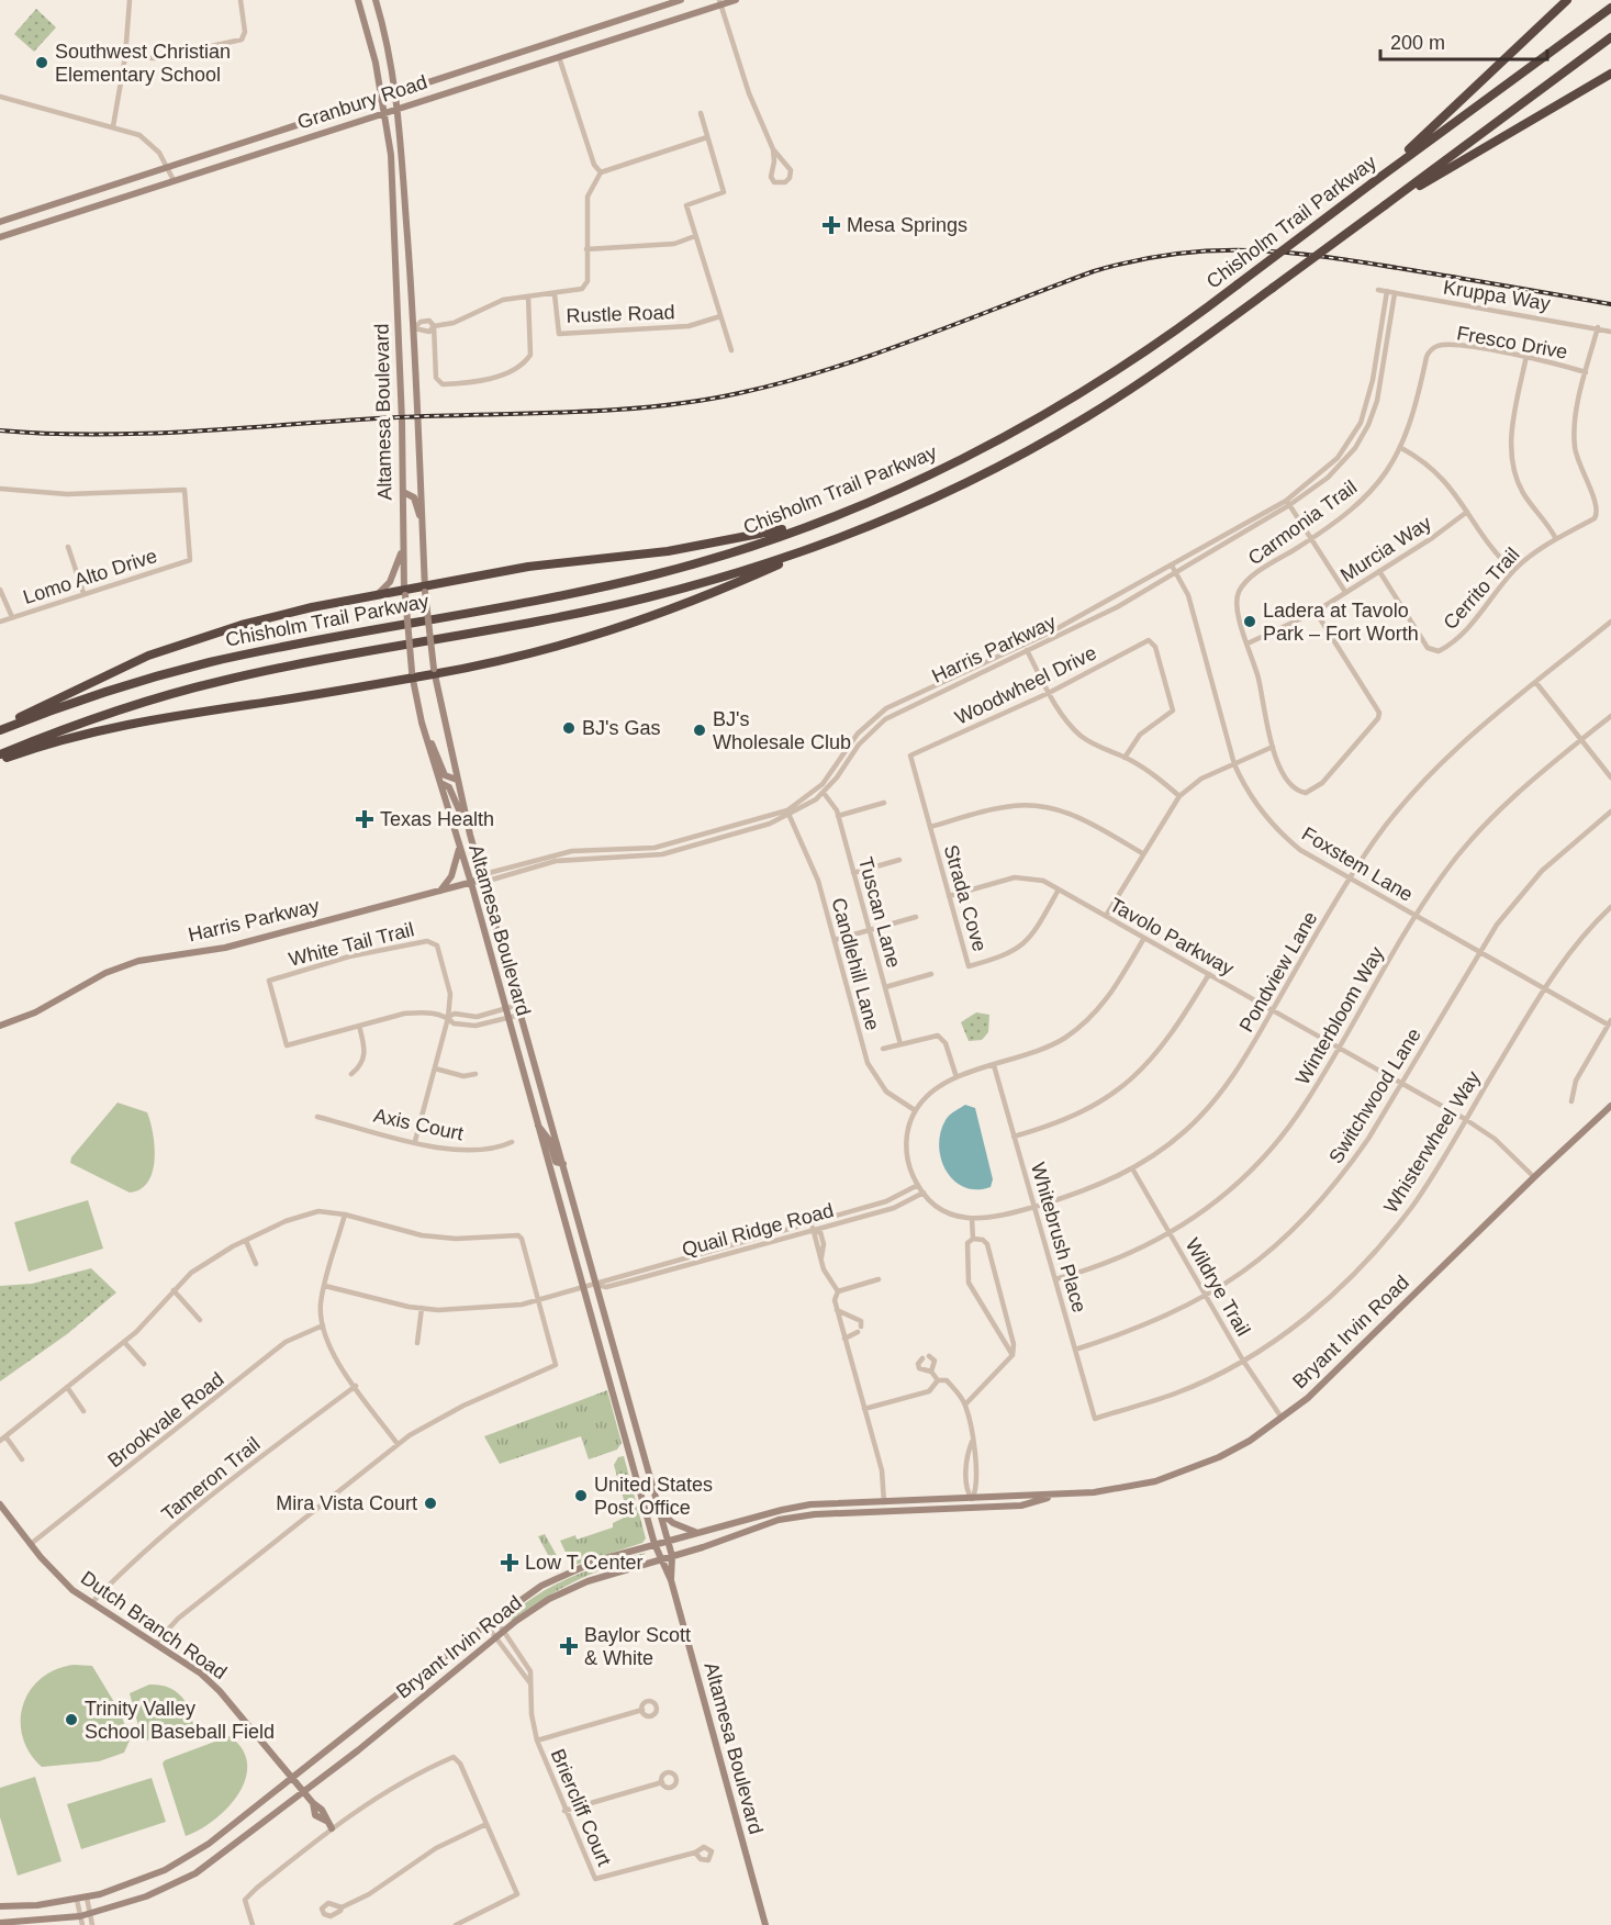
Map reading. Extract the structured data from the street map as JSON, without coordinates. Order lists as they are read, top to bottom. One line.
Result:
{"streets":{"highway":["Chisholm Trail Parkway"],"main road":["Granbury Road","Altamesa Boulevard","Harris Parkway","Bryant Irvin Road","Dutch Branch Road"],"street":["Kruppa Way","Rustle Road","Fresco Drive","Carmonia Trail","Murcia Way","Lomo Alto Drive","Cerrito Trail","Woodwheel Drive","Foxstem Lane","Strada Cove","Tuscan Lane","Tavolo Parkway","White Tail Trail","Candlehill Lane","Pondview Lane","Winterbloom Way","Switchwood Lane","Axis Court","Whisterwheel Way","Quail Ridge Road","Whitebrush Place","Wildrye Trail","Brookvale Road","Tameron Trail","Briercliff Court"]},"crossings":[["Granbury Road","Altamesa Boulevard"],["Kruppa Way","Harris Parkway"],["Fresco Drive","Carmonia Trail"],["Fresco Drive","Cerrito Trail"],["Altamesa Boulevard","Harris Parkway"],["Altamesa Boulevard","Quail Ridge Road"],["Altamesa Boulevard","Bryant Irvin Road"],["Carmonia Trail","Murcia Way"],["Murcia Way","Cerrito Trail"],["Harris Parkway","Foxstem Lane"],["Harris Parkway","Tuscan Lane"],["Harris Parkway","Candlehill Lane"],["Woodwheel Drive","Strada Cove"],["Foxstem Lane","Pondview Lane"],["Foxstem Lane","Winterbloom Way"],["Foxstem Lane","Switchwood Lane"],["Foxstem Lane","Whisterwheel Way"],["Strada Cove","Tavolo Parkway"],["Tavolo Parkway","Pondview Lane"],["Tavolo Parkway","Winterbloom Way"],["Tavolo Parkway","Switchwood Lane"],["Tavolo Parkway","Whisterwheel Way"],["Tavolo Parkway","Bryant Irvin Road"],["White Tail Trail","Axis Court"],["Candlehill Lane","Pondview Lane"],["Pondview Lane","Quail Ridge Road"],["Pondview Lane","Whitebrush Place"],["Pondview Lane","Wildrye Trail"],["Winterbloom Way","Whitebrush Place"],["Winterbloom Way","Wildrye Trail"],["Switchwood Lane","Whitebrush Place"],["Switchwood Lane","Wildrye Trail"],["Whisterwheel Way","Whitebrush Place"],["Whisterwheel Way","Wildrye Trail"],["Wildrye Trail","Bryant Irvin Road"],["Bryant Irvin Road","Dutch Branch Road"],["Bryant Irvin Road","Briercliff Court"],["Brookvale Road","Dutch Branch Road"],["Tameron Trail","Dutch Branch Road"]],"places":{"other":["Southwest Christian Elementary School","Ladera at Tavolo Park – Fort Worth","BJ's Gas","BJ's Wholesale Club","United States Post Office","Mira Vista Court","Trinity Valley School Baseball Field"],"health":["Mesa Springs","Texas Health","Low T Center","Baylor Scott & White"]},"scale_bar":"200 m"}
